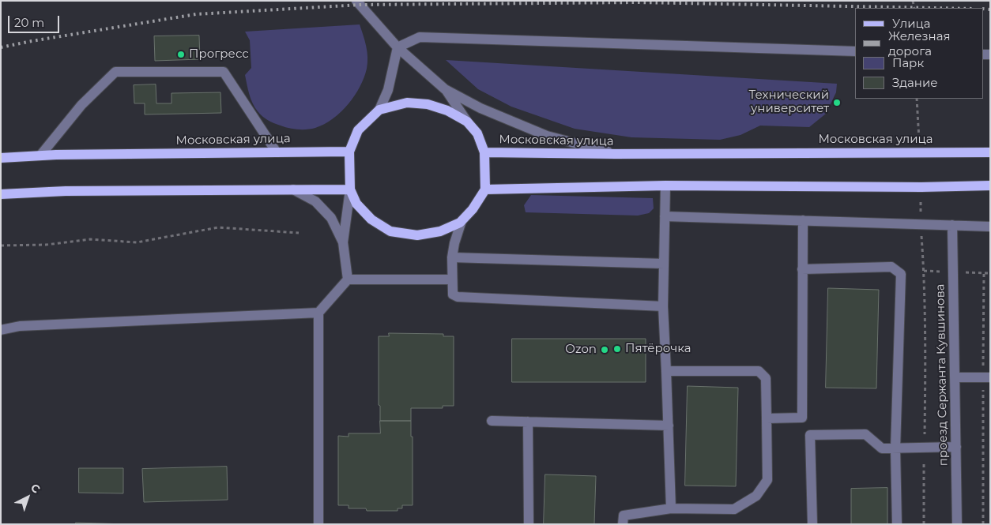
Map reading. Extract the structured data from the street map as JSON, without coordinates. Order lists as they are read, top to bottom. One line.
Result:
{"streets":{"main road":["Московская улица"],"street":["проезд Сержанта Кувшинова"]},"places":["Прогресс","Технический университет","Пятёрочка","Ozon"],"legend":["Улица","Железная дорога","Парк","Здание"],"scale_bar":"20 m","north":"top right"}
